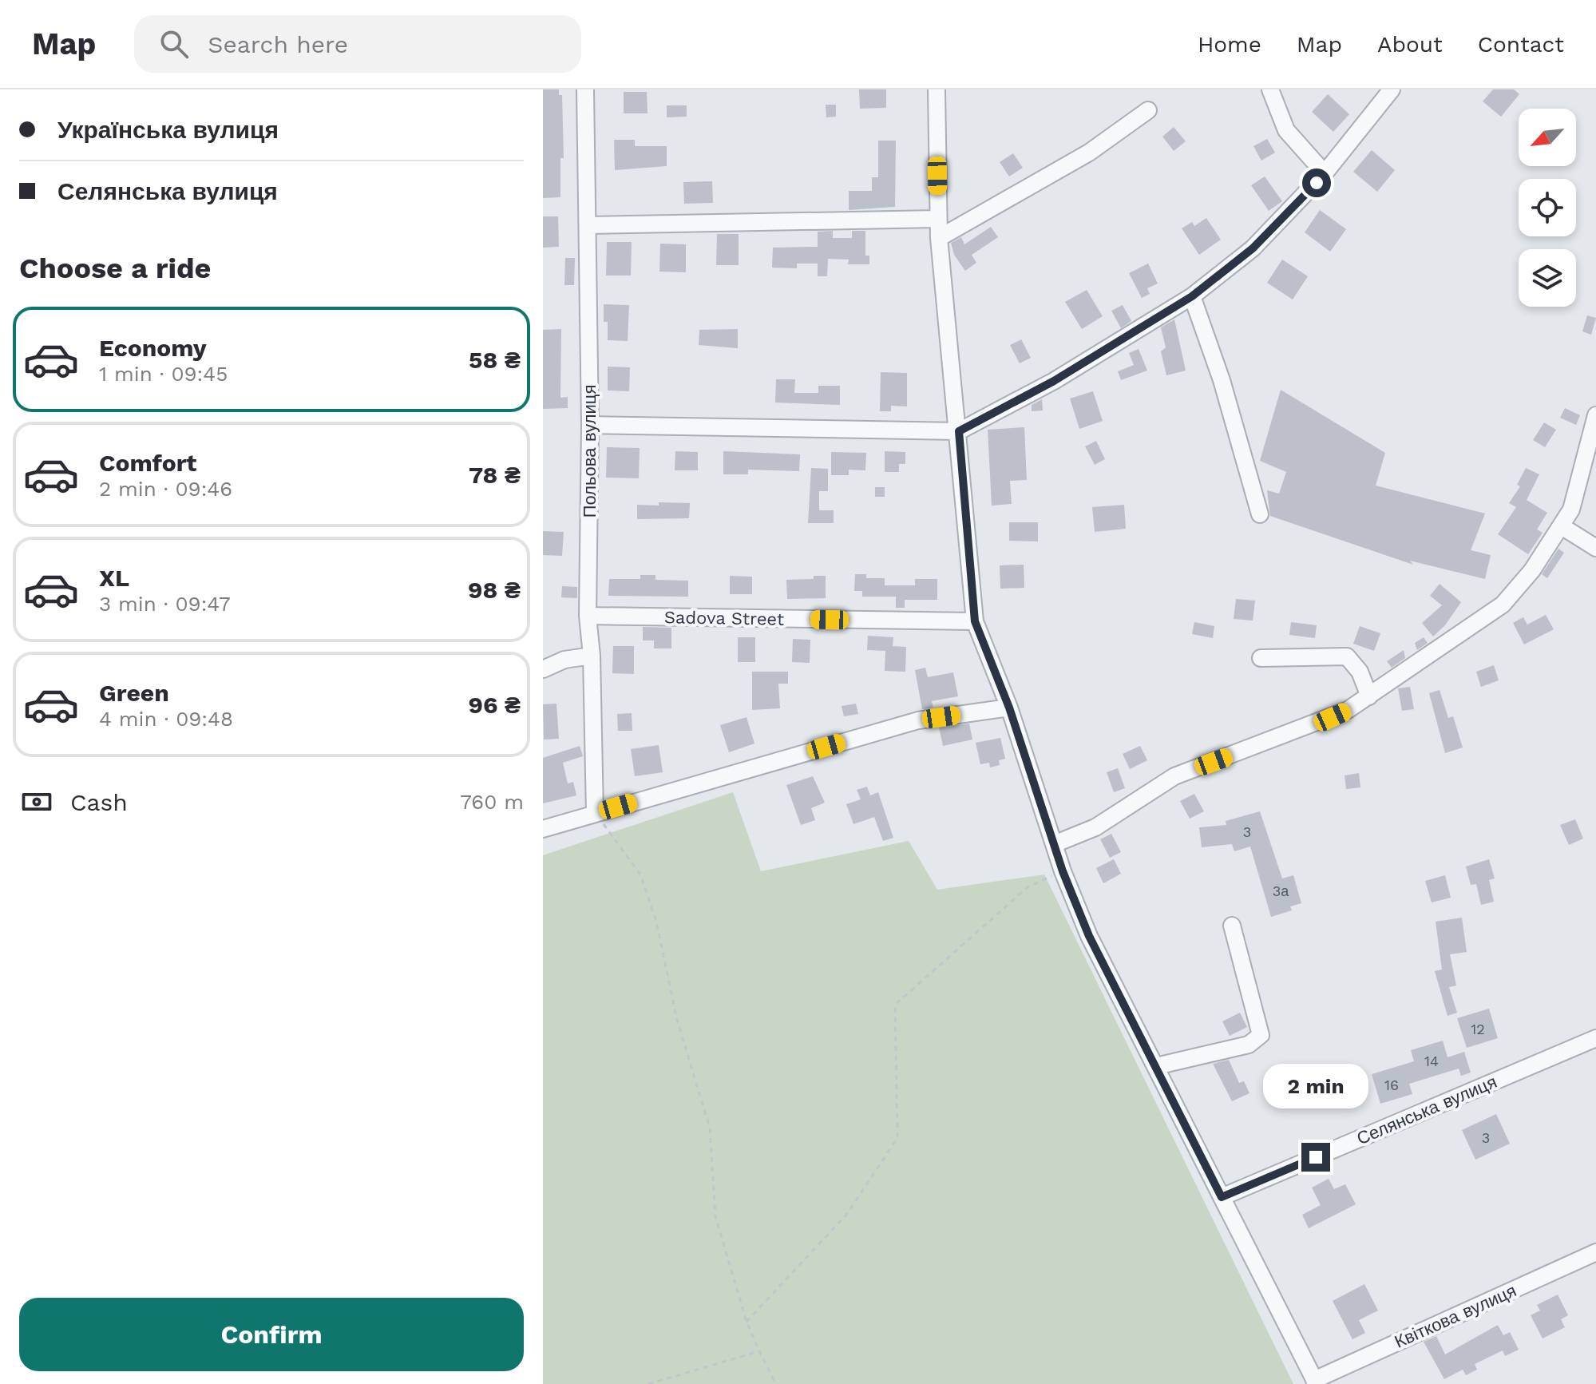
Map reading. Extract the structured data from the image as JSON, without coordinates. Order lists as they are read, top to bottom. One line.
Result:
{"streets":{"street":["Польова вулиця","Sadova Street","Селянська вулиця","Квіткова вулиця"]},"crossings":[["Польова вулиця","Sadova Street"]],"house_numbers":["3","3а","12","14","16","3"],"north":"bottom left","page":{"header":"Map","search":"Search here","nav":["Home","Map","About","Contact"],"banner":["Українська вулиця","Селянська вулиця"],"heading":"Choose a ride","list":[{"name":"Economy","note":"1 min · 09:45","value":"58 ₴"},{"name":"Comfort","note":"2 min · 09:46","value":"78 ₴"},{"name":"XL","note":"3 min · 09:47","value":"98 ₴"},{"name":"Green","note":"4 min · 09:48","value":"96 ₴"}],"pay":["Cash","760 m"],"bubble":"2 min","buttons":"Confirm"}}
